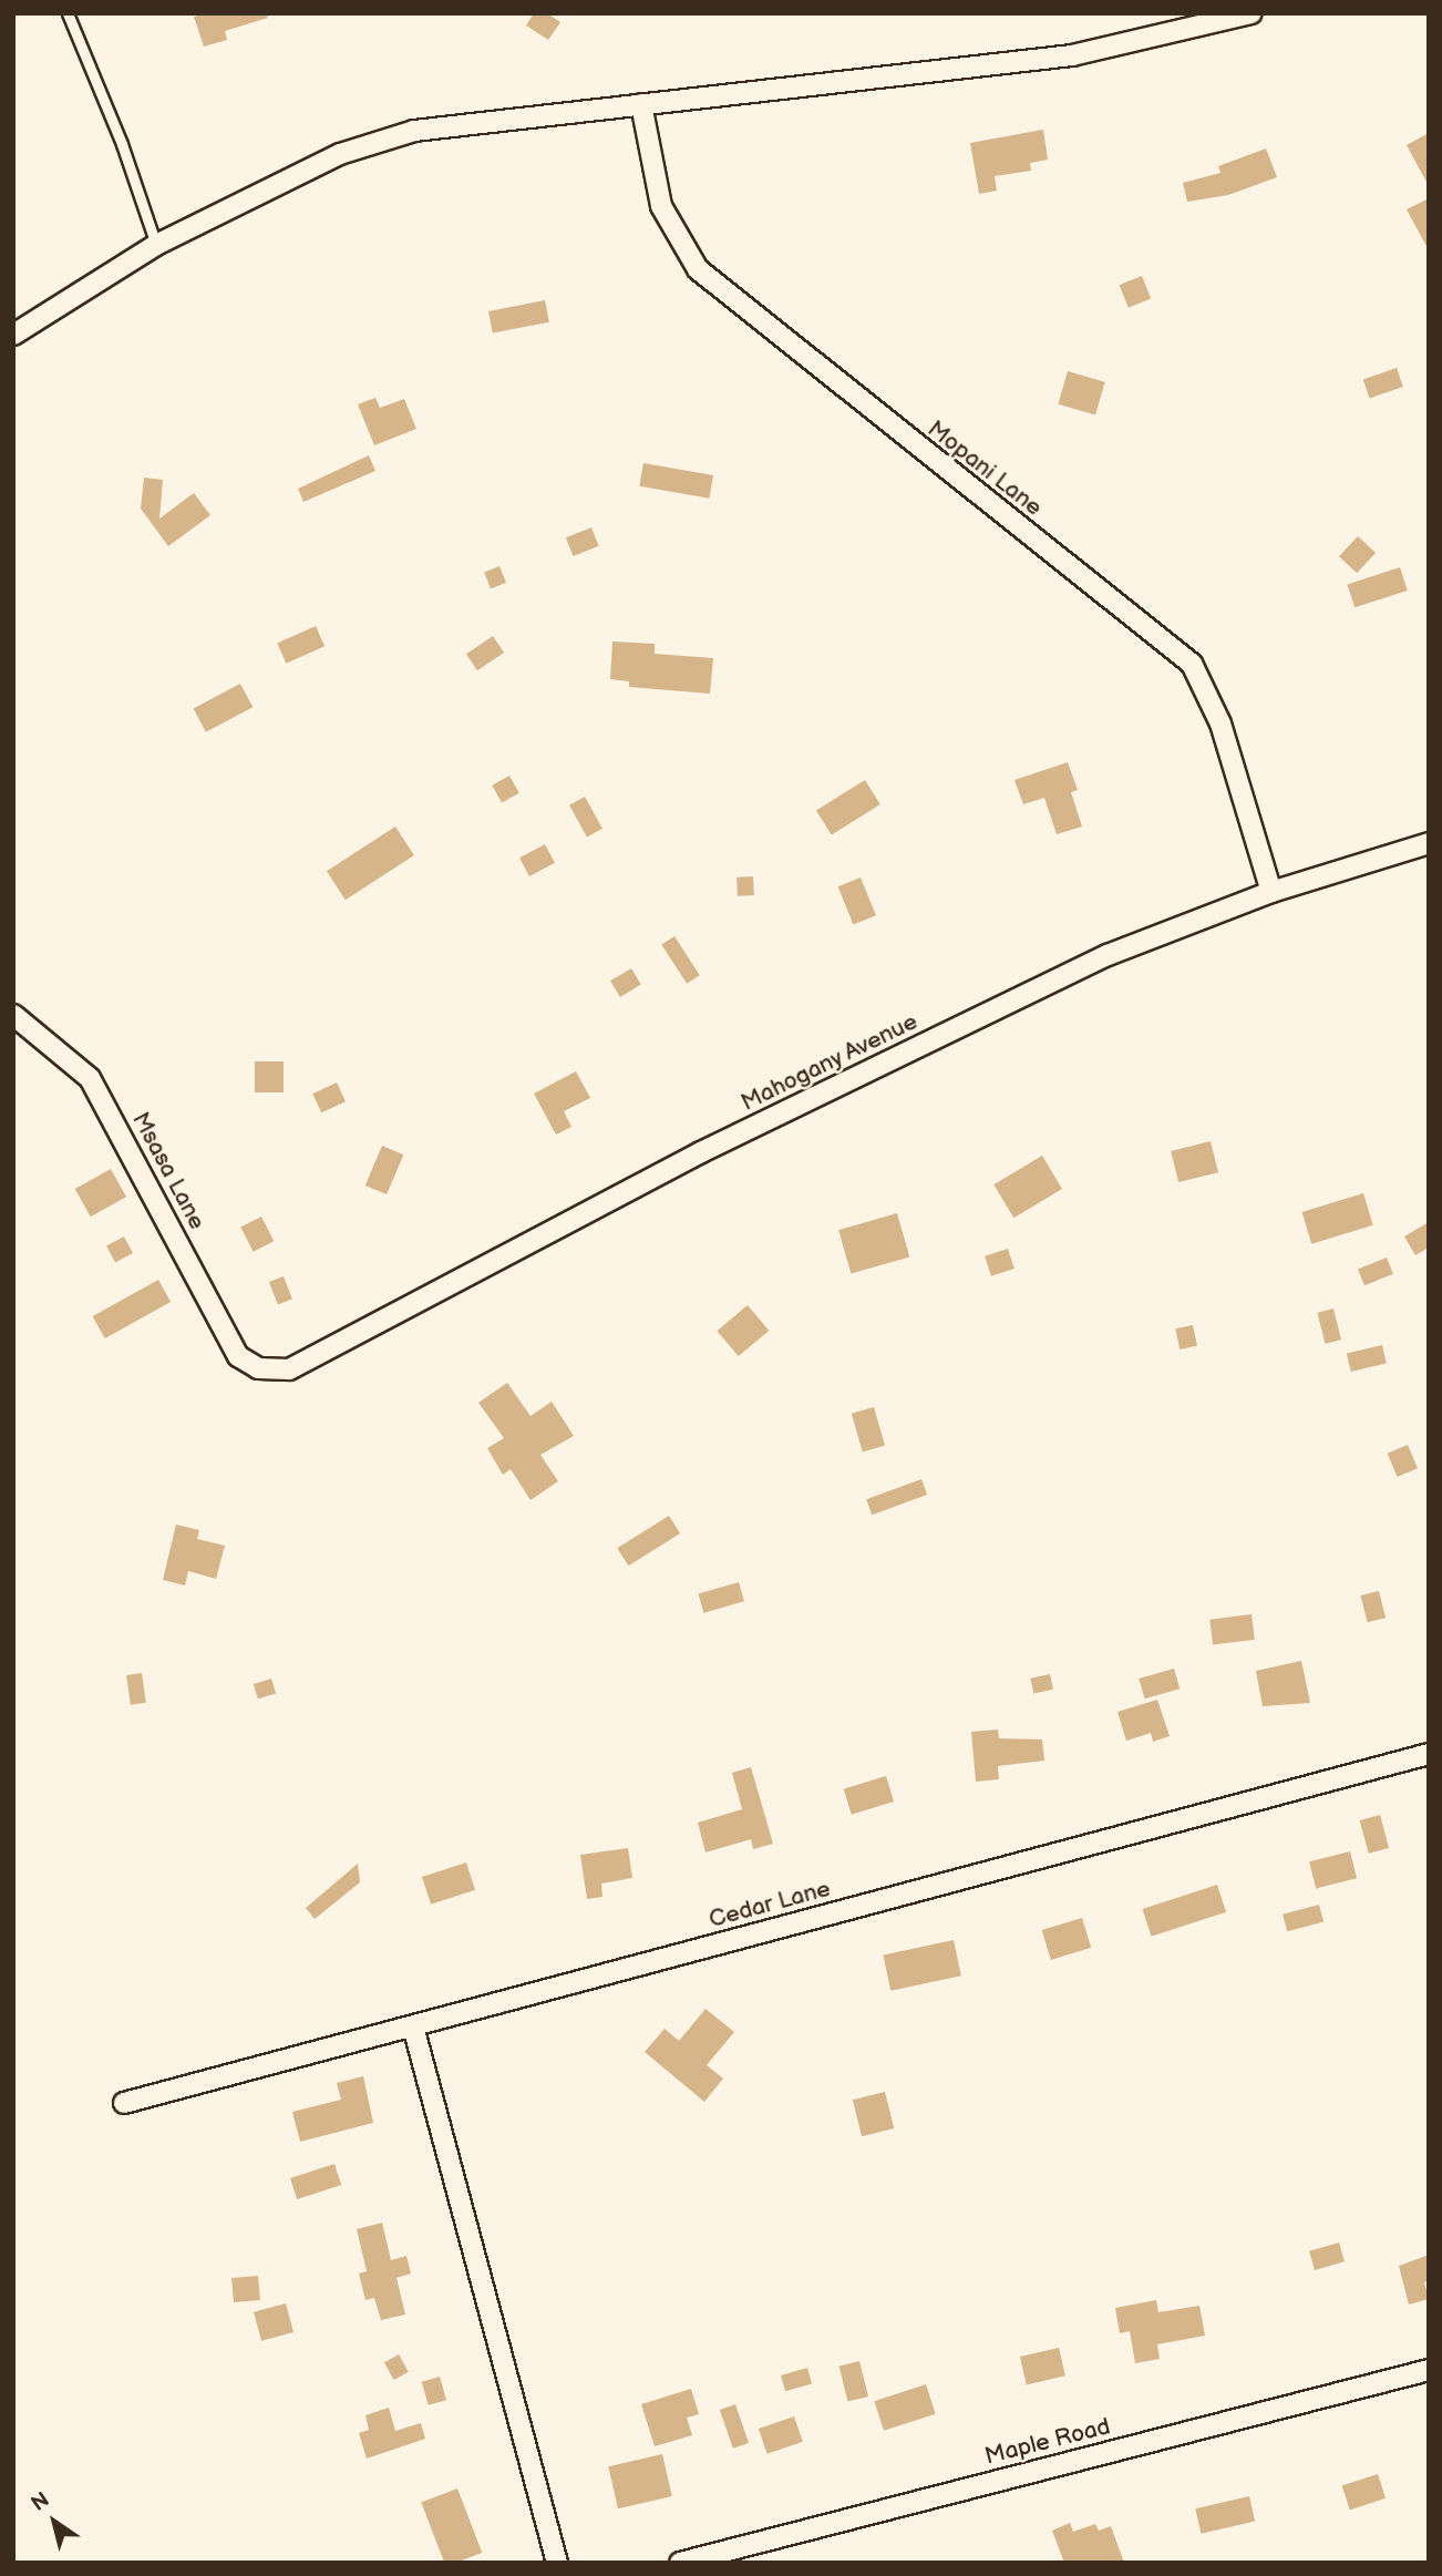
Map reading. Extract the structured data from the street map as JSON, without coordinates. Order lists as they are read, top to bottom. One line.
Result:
{"streets":{"street":["Mopani Lane","Mahogany Avenue","Msasa Lane","Cedar Lane","Maple Road"]},"crossings":[["Mopani Lane","Mahogany Avenue"],["Mahogany Avenue","Msasa Lane"]],"north":"top left"}
